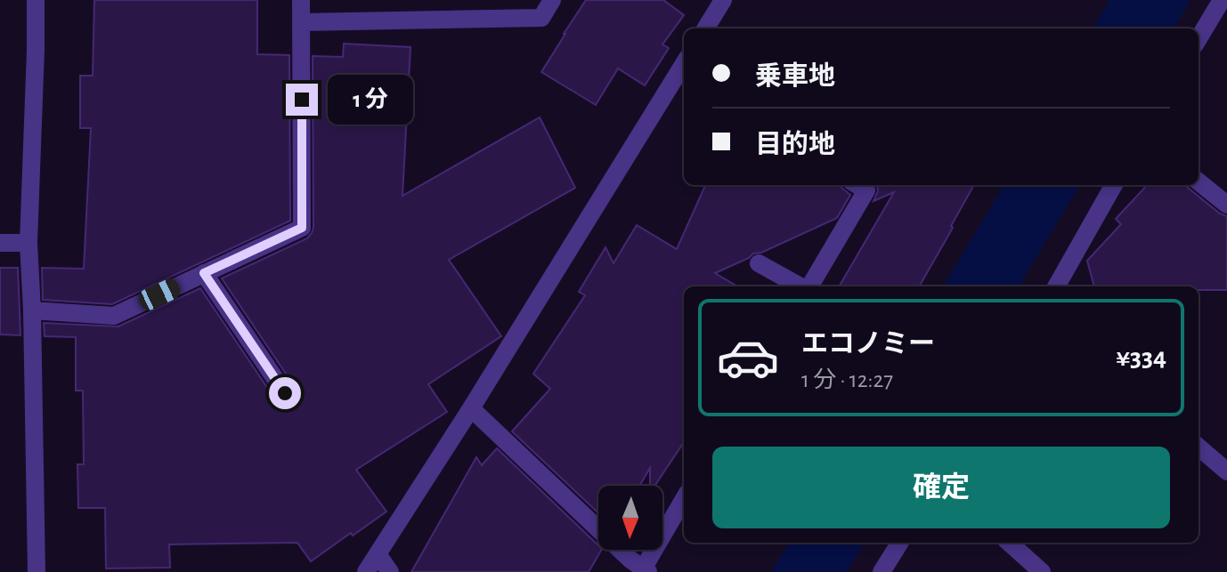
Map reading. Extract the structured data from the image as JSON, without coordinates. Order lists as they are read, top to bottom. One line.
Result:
{"north":"bottom","page":{"banner":["乗車地","目的地"],"bubble":"1 分","list":[{"name":"エコノミー","note":"1 分 · 12:27","value":"¥334"}],"buttons":"確定"}}
